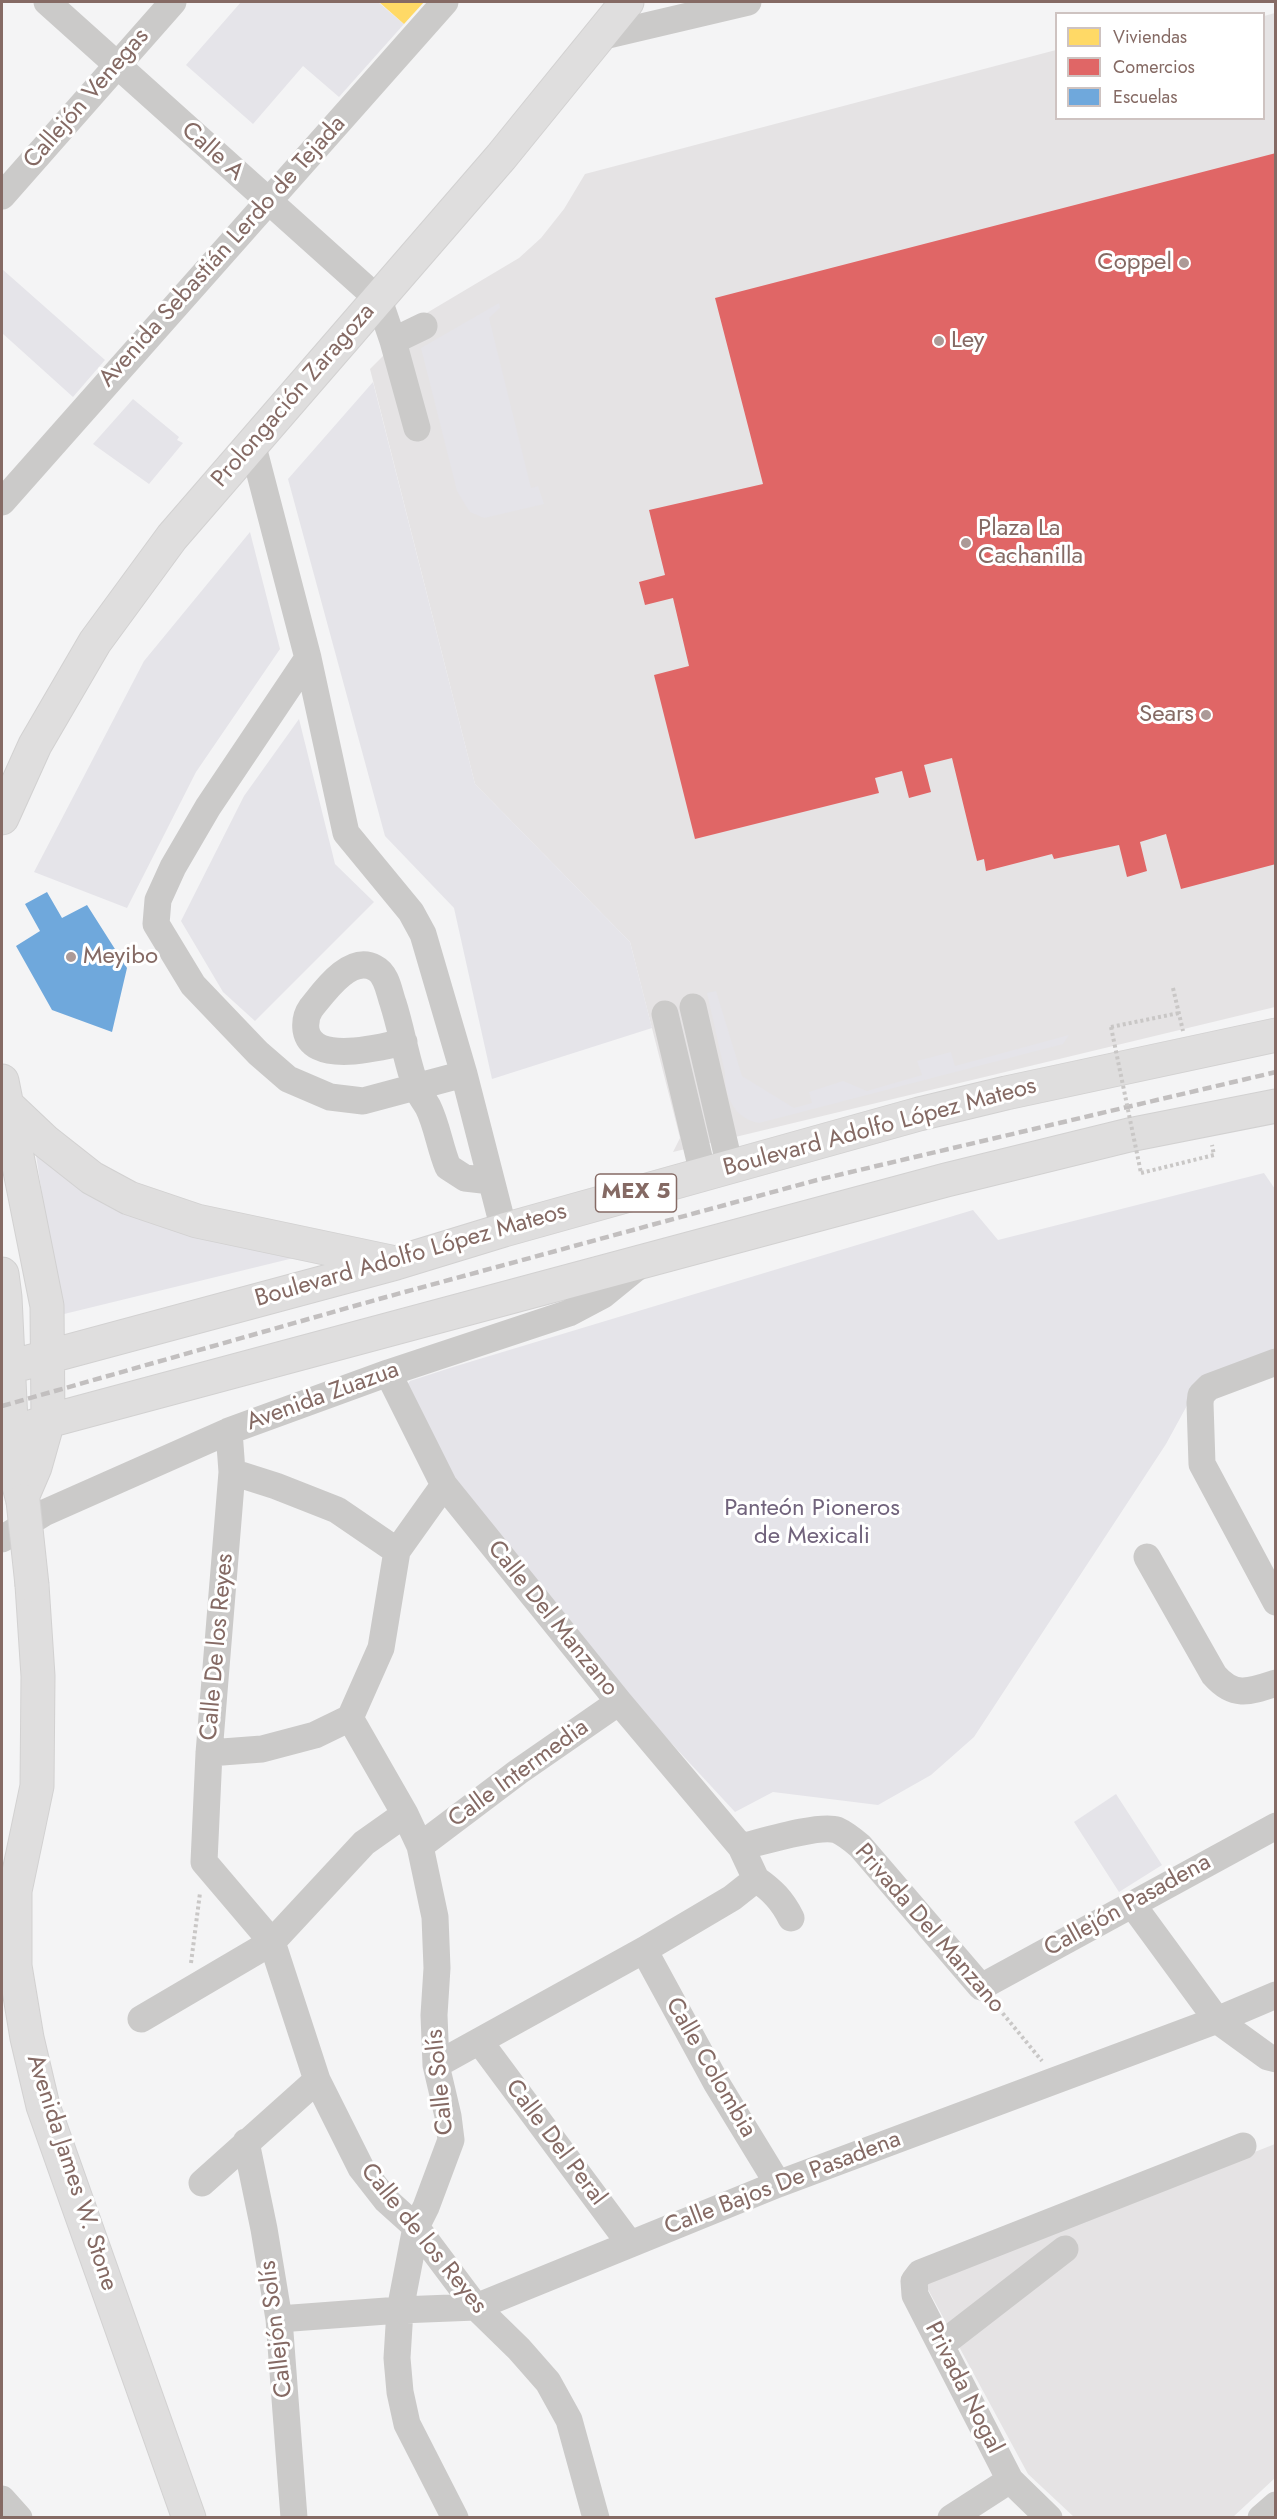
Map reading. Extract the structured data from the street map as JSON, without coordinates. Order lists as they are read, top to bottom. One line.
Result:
{"streets":{"main road":["Prolongación Zaragoza","Boulevard Adolfo López Mateos","MEX 5","Avenida James W. Stone"],"street":["Callejón Venegas","Calle A","Avenida Sebastián Lerdo de Tejada","Avenida Zuazua","Calle Del Manzano","Calle De los Reyes","Calle Intermedia","Callejón Pasadena","Privada Del Manzano","Calle Colombia","Calle Solís","Calle Del Peral","Calle Bajos De Pasadena","Calle de los Reyes","Callejón Solís","Privada Nogal"]},"crossings":[["Callejón Venegas","Calle A"],["Calle A","Avenida Sebastián Lerdo de Tejada"],["Calle A","Prolongación Zaragoza"],["Boulevard Adolfo López Mateos","Avenida James W. Stone"],["Avenida Zuazua","Calle Del Manzano"],["Avenida Zuazua","Calle De los Reyes"],["Calle Del Manzano","Calle Intermedia"],["Calle Del Manzano","Privada Del Manzano"],["Calle De los Reyes","Calle de los Reyes"],["Calle Intermedia","Calle Solís"],["Callejón Pasadena","Privada Del Manzano"],["Privada Del Manzano","Calle Bajos De Pasadena"],["Calle Colombia","Calle Bajos De Pasadena"],["Calle Solís","Calle Bajos De Pasadena"],["Calle Solís","Calle de los Reyes"],["Calle Del Peral","Calle Bajos De Pasadena"],["Calle Bajos De Pasadena","Calle de los Reyes"],["Calle Bajos De Pasadena","Callejón Solís"]],"parks":["Panteón Pioneros de Mexicali"],"places":["Coppel","Ley","Plaza La Cachanilla","Sears","Meyibo"],"legend":["Viviendas","Comercios","Escuelas"]}
